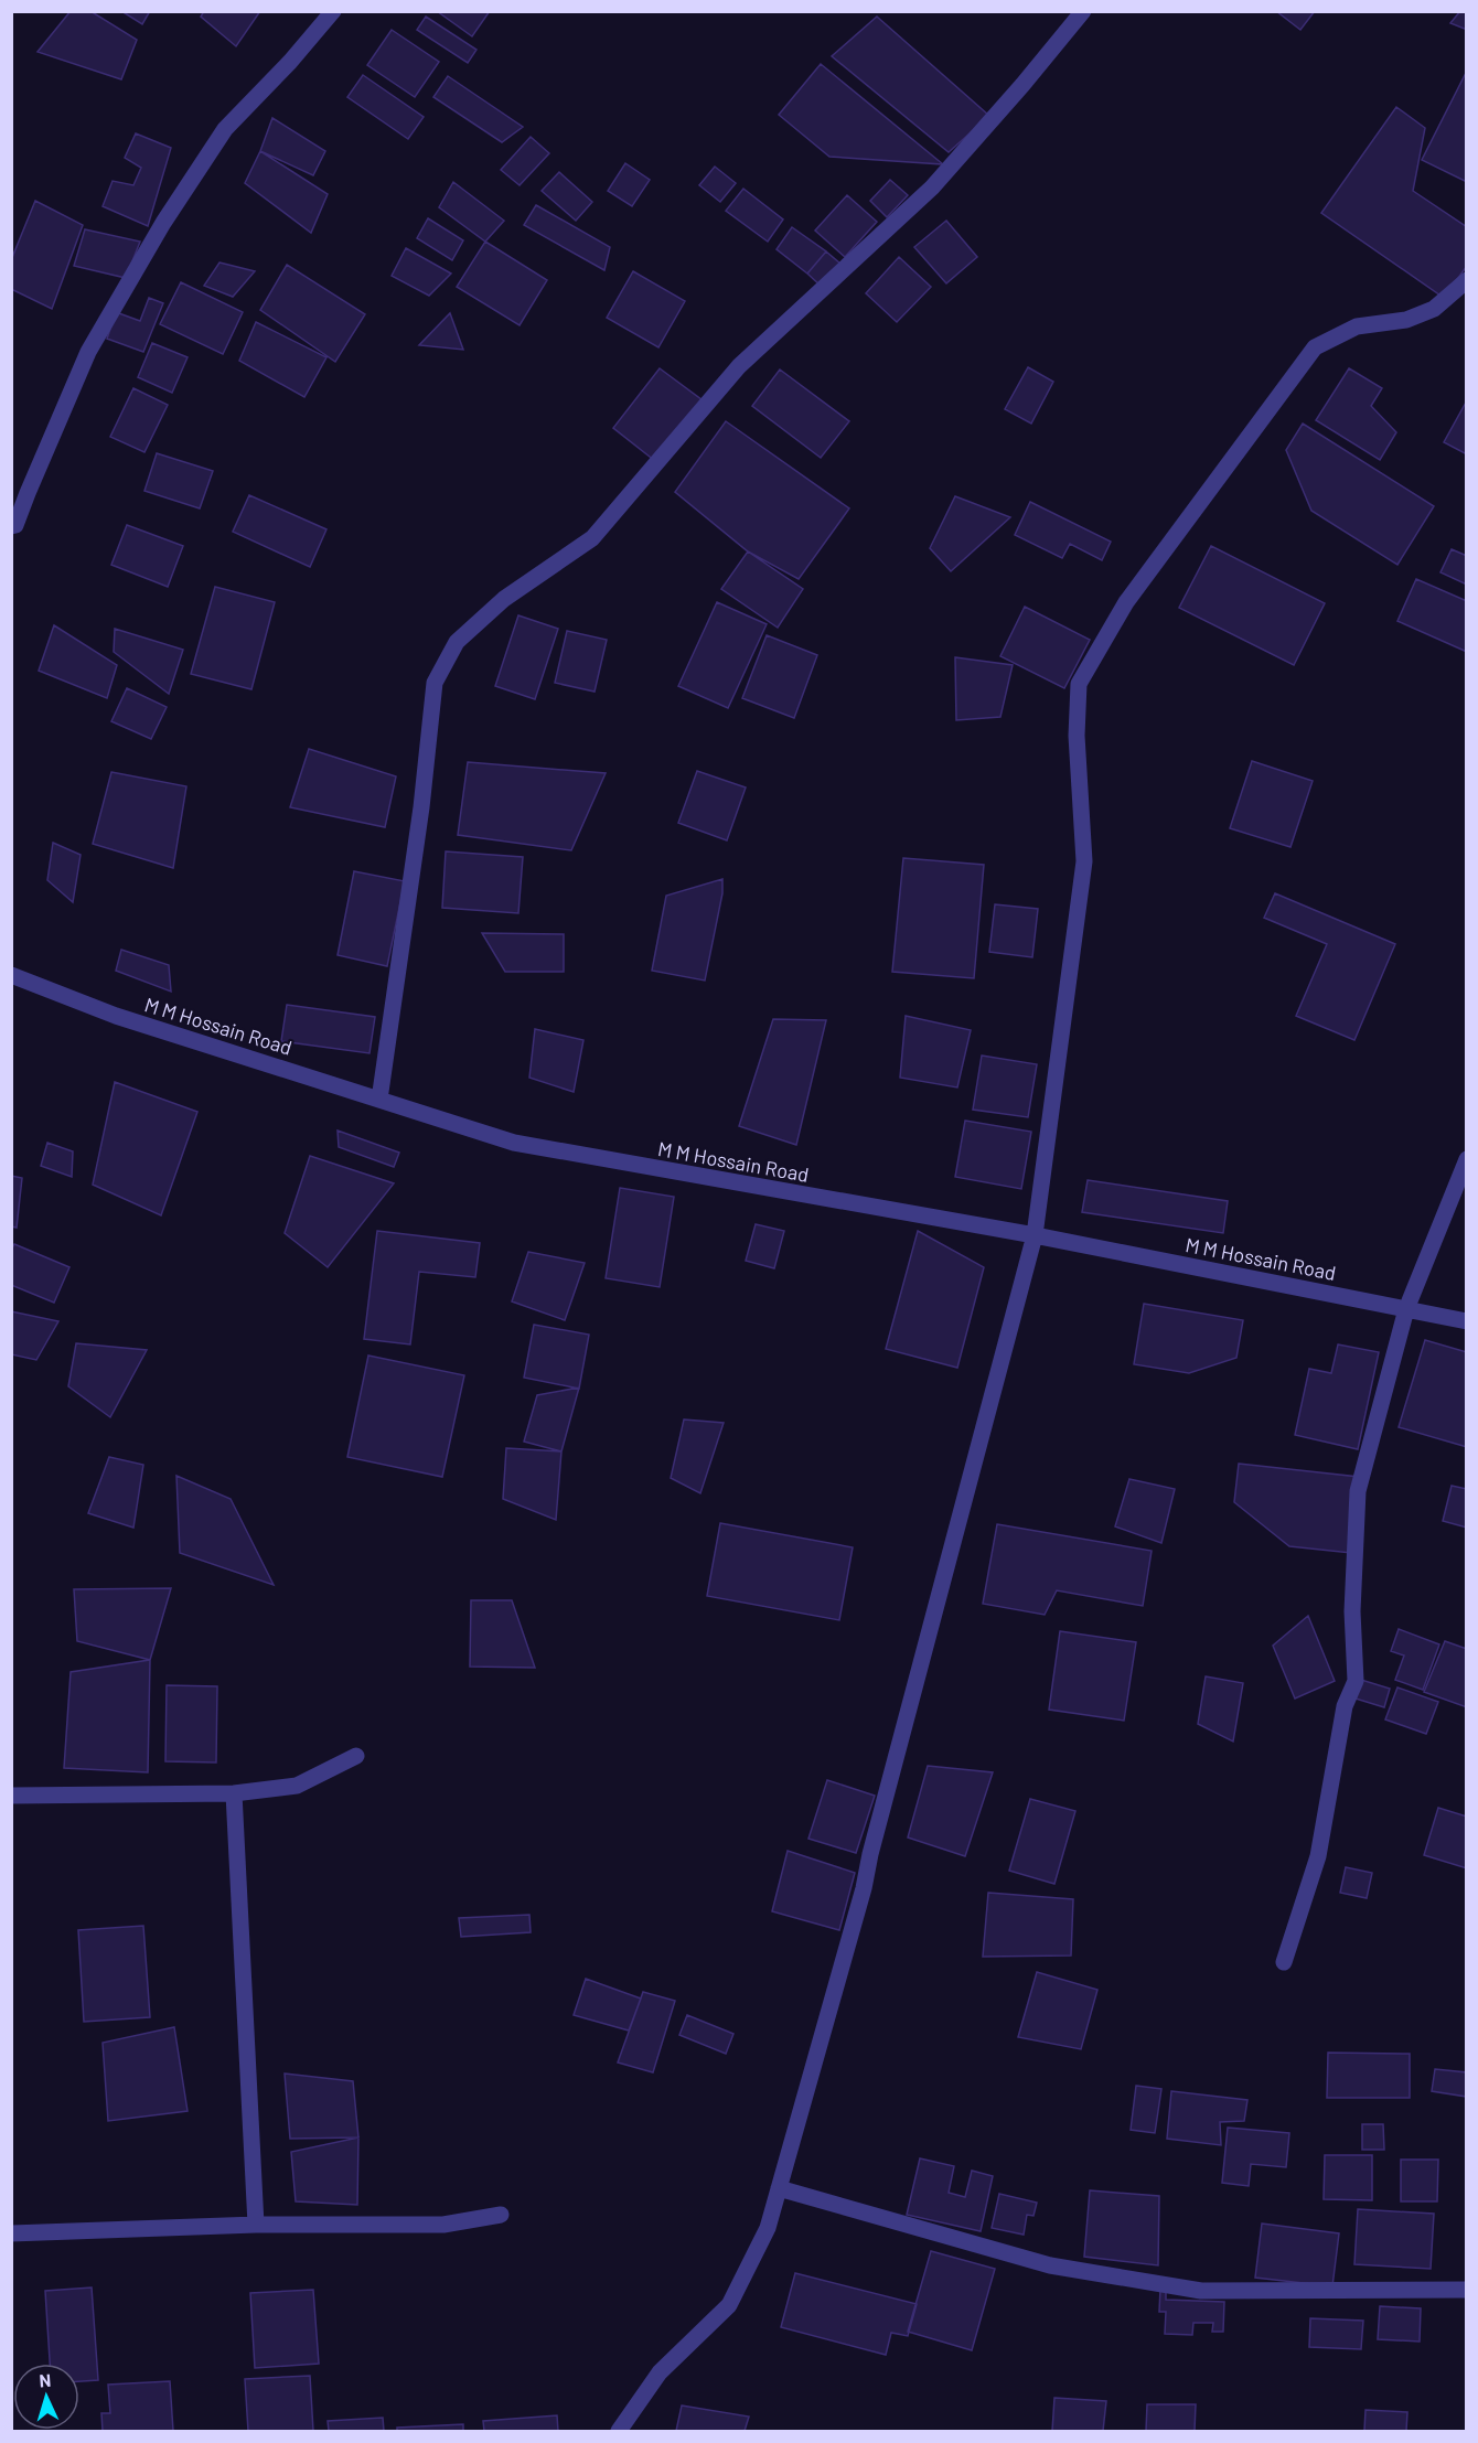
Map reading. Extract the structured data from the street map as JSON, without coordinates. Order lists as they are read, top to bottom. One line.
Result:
{"streets":{"street":["M M Hossain Road"]},"north":"top"}
